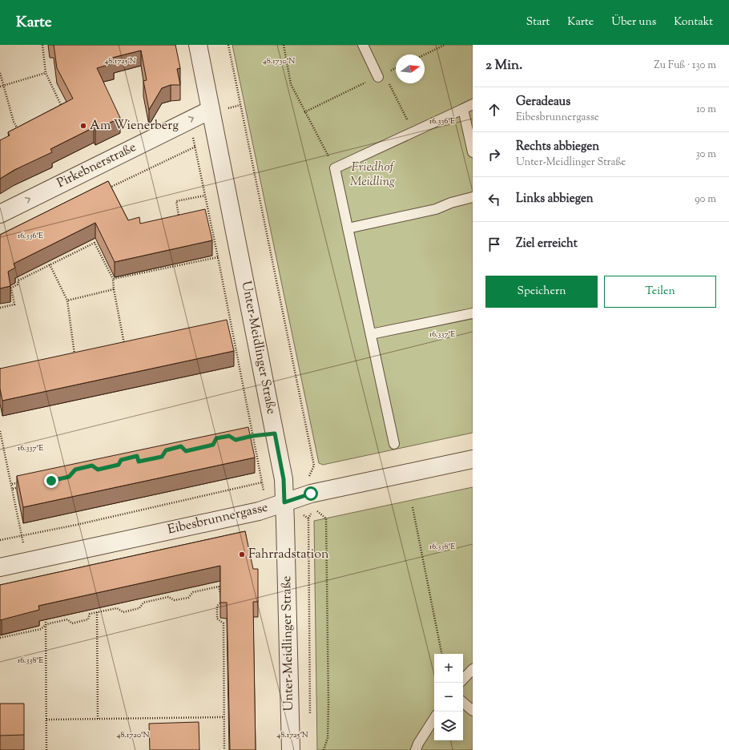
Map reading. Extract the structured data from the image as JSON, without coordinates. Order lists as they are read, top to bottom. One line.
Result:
{"streets":{"street":["Pirkebnerstraße","Unter-Meidlinger Straße","Eibesbrunnergasse"]},"crossings":[["Pirkebnerstraße","Unter-Meidlinger Straße"],["Unter-Meidlinger Straße","Eibesbrunnergasse"]],"one_way":["Pirkebnerstraße"],"parks":["Friedhof Meidling"],"places":["Am Wienerberg","Fahrradstation"],"north":"right","page":{"header":"Karte","nav":["Start","Karte","Über uns","Kontakt"],"heading":["2 Min.","Zu Fuß · 130 m"],"list":[["Geradeaus","Eibesbrunnergasse","10 m"],["Rechts abbiegen","Unter-Meidlinger Straße","30 m"],["Links abbiegen","90 m"],"Ziel erreicht"],"buttons":["Speichern","Teilen"],"map_buttons":["+","−"]},"coordinates":["48.1725°N","48.1730°N","16.336°E","16.337°E","16.338°E","48.1720°N"]}
